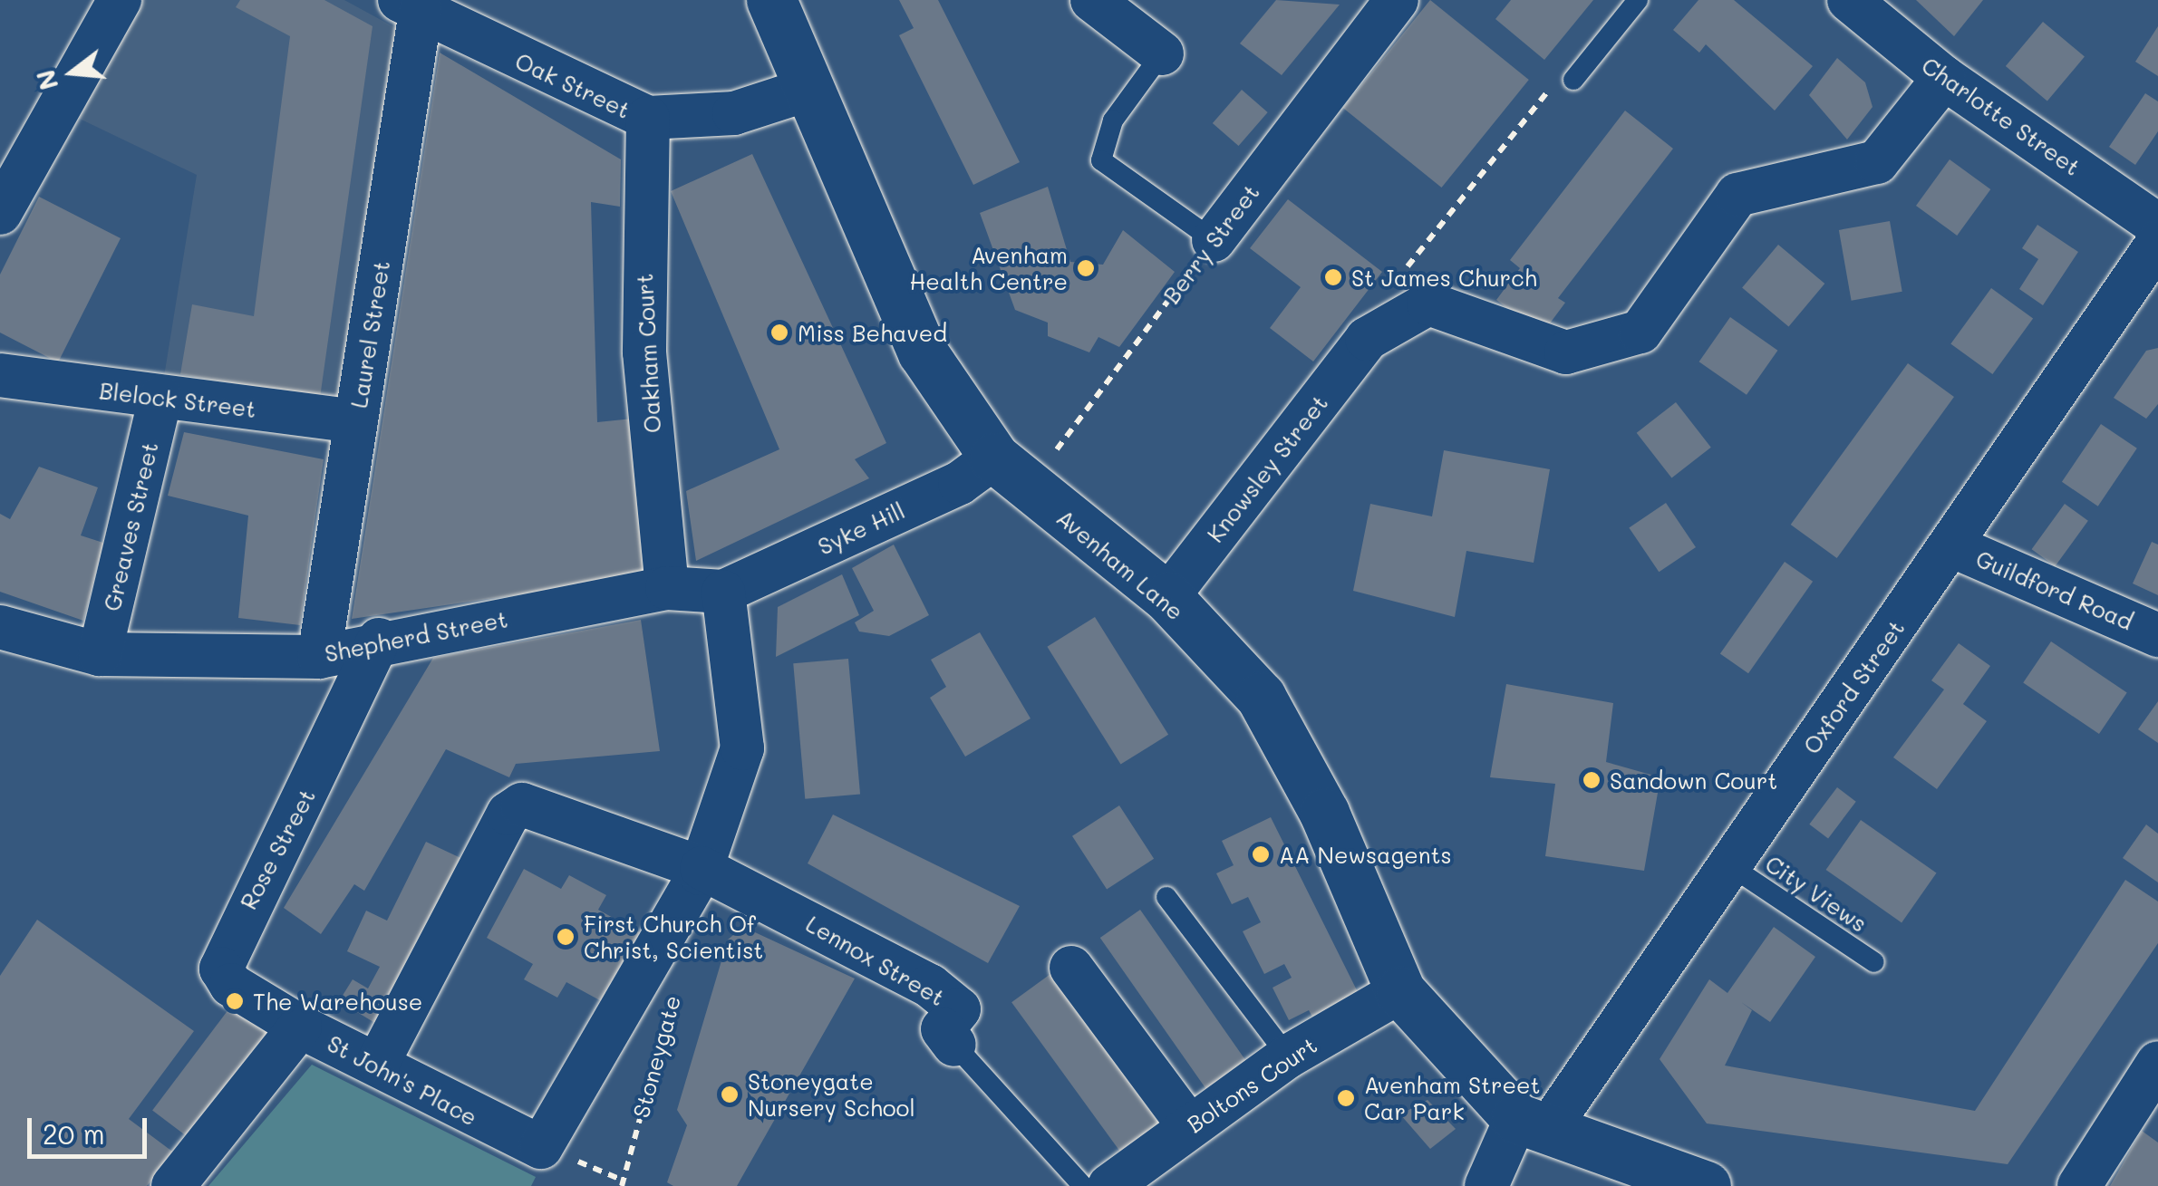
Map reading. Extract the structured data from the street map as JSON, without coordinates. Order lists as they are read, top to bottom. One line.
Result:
{"streets":{"street":["Oak Street","Charlotte Street","Berry Street","Laurel Street","Oakham Court","Blelock Street","Knowsley Street","Greaves Street","Syke Hill","Avenham Lane","Guildford Road","Shepherd Street","Oxford Street","Rose Street","Lennox Street","Stoneygate","St John's Place","Boltons Court"],"lane":["City Views"]},"crossings":[["Oak Street","Laurel Street"],["Oak Street","Oakham Court"],["Oak Street","Avenham Lane"],["Charlotte Street","Oxford Street"],["Berry Street","Syke Hill"],["Berry Street","Avenham Lane"],["Laurel Street","Blelock Street"],["Laurel Street","Shepherd Street"],["Oakham Court","Shepherd Street"],["Blelock Street","Greaves Street"],["Knowsley Street","Avenham Lane"],["Greaves Street","Shepherd Street"],["Syke Hill","Avenham Lane"],["Syke Hill","Shepherd Street"],["Syke Hill","Stoneygate"],["Avenham Lane","Oxford Street"],["Avenham Lane","Boltons Court"],["Guildford Road","Oxford Street"],["Shepherd Street","Rose Street"],["Shepherd Street","Stoneygate"],["Oxford Street","City Views"],["Rose Street","St John's Place"],["Lennox Street","Stoneygate"],["Lennox Street","St John's Place"],["Stoneygate","St John's Place"]],"places":["Avenham Health Centre","St James Church","Miss Behaved","Sandown Court","AA Newsagents","First Church Of Christ, Scientist","The Warehouse","Stoneygate Nursery School","Avenham Street Car Park"],"scale_bar":"20 m","north":"left"}
